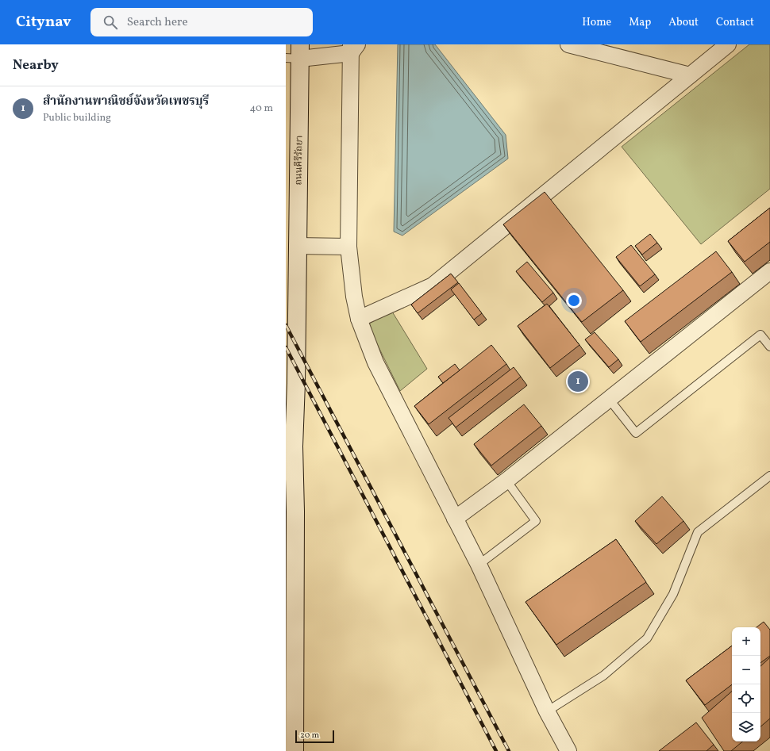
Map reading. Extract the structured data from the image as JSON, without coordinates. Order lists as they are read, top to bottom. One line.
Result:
{"streets":{"street":["ถนนคีรีรัถยา"]},"scale_bar":"20 m","page":{"header":"Citynav","search":"Search here","nav":["Home","Map","About","Contact"],"heading":"Nearby","list":[{"mark":"1","name":"สำนักงานพาณิชย์จังหวัดเพชรบุรี","note":"Public building","value":"40 m"}],"pins":"1","map_buttons":["+","−"],"scale":"20 m"}}
